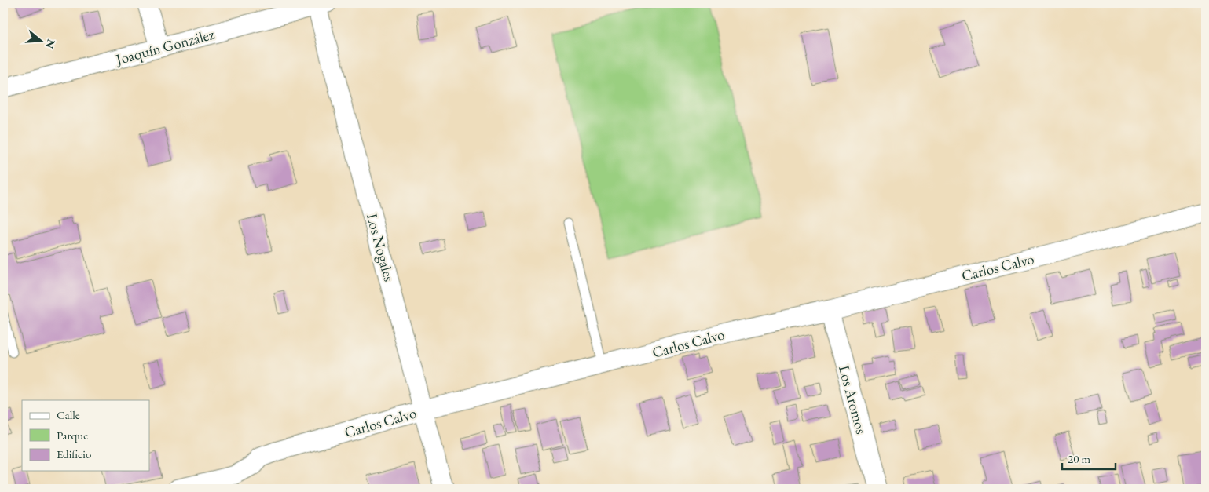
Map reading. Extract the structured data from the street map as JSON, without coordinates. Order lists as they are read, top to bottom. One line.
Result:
{"streets":{"street":["Joaquín González","Los Nogales","Carlos Calvo","Los Aromos"]},"crossings":[["Joaquín González","Los Nogales"],["Los Nogales","Carlos Calvo"],["Carlos Calvo","Los Aromos"]],"legend":["Calle","Parque","Edificio"],"scale_bar":"20 m","north":"right"}
